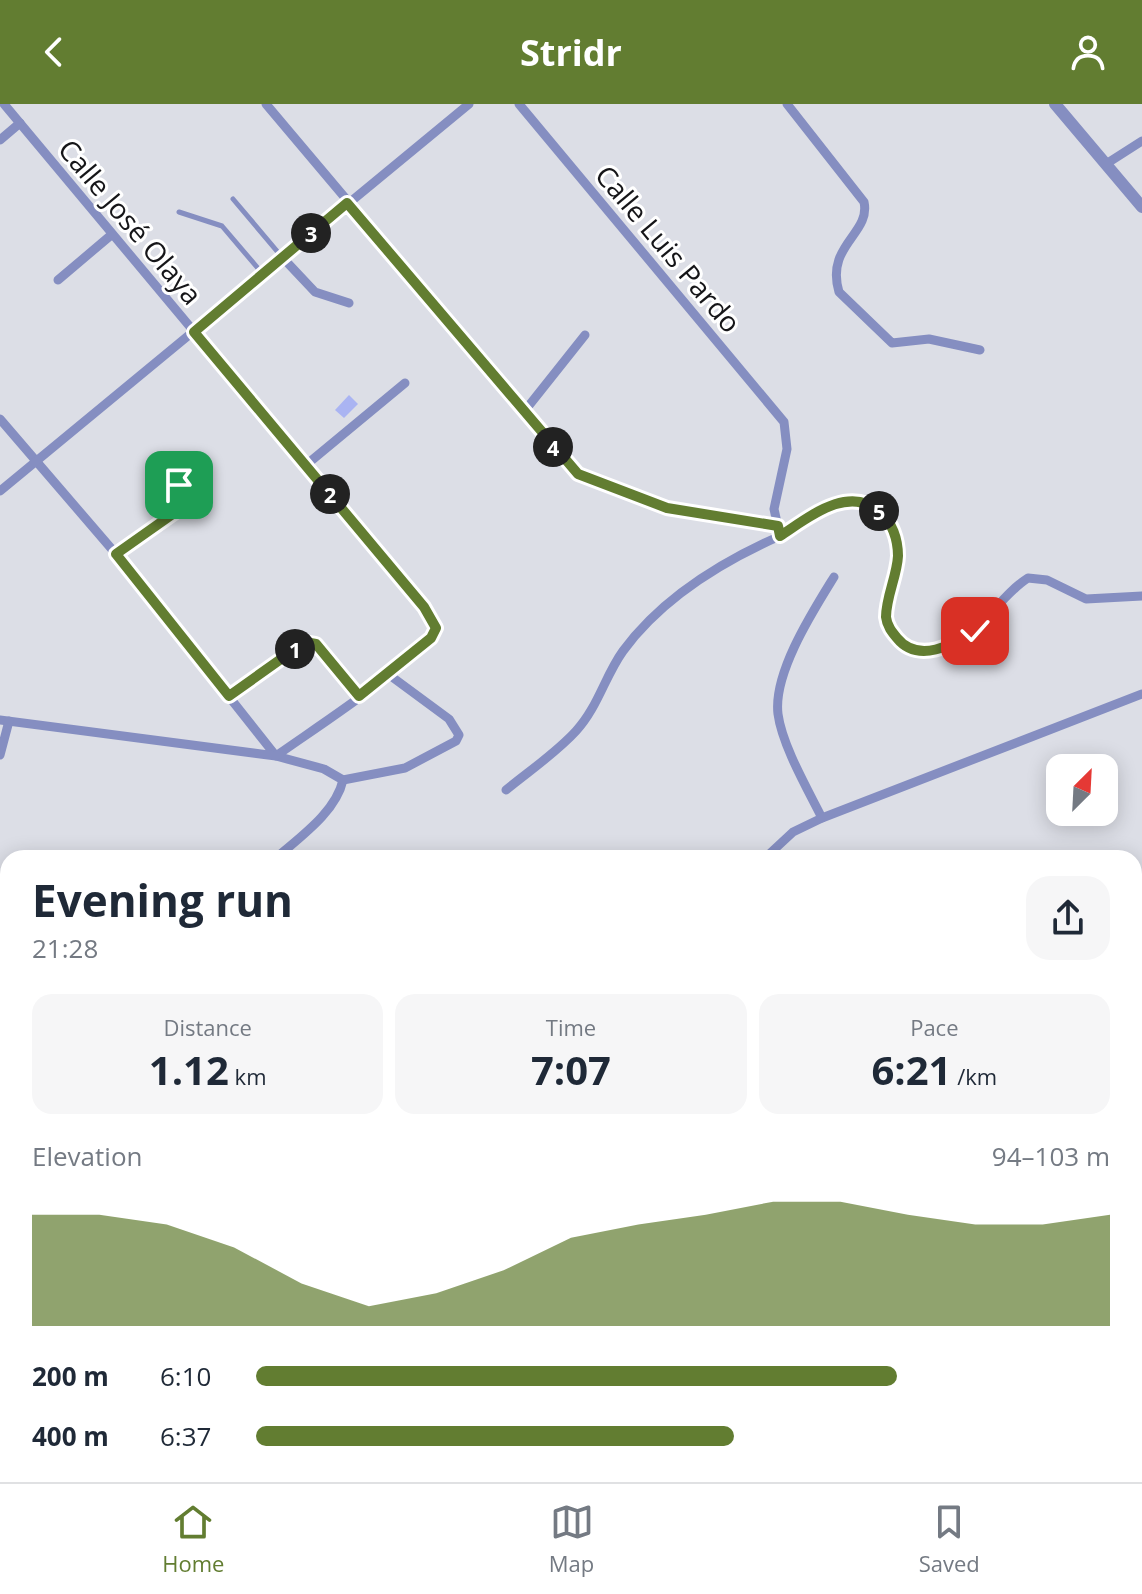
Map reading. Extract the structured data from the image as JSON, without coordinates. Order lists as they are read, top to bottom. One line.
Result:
{"streets":{"street":["Calle José Olaya","Calle Luis Pardo"]},"north":"top right","page":{"header":"Stridr","pins":["3","4","2","5","1"],"heading":["Evening run","21:28"],"stats":[["Distance","1.12 km"],["Time","7:07"],["Pace","6:21 /km"]],"chart":["Elevation","94–103 m"],"list":[{"name":"200 m","note":"6:10"},{"name":"400 m","note":"6:37"}],"tabs":["Home","Map","Saved"]}}
